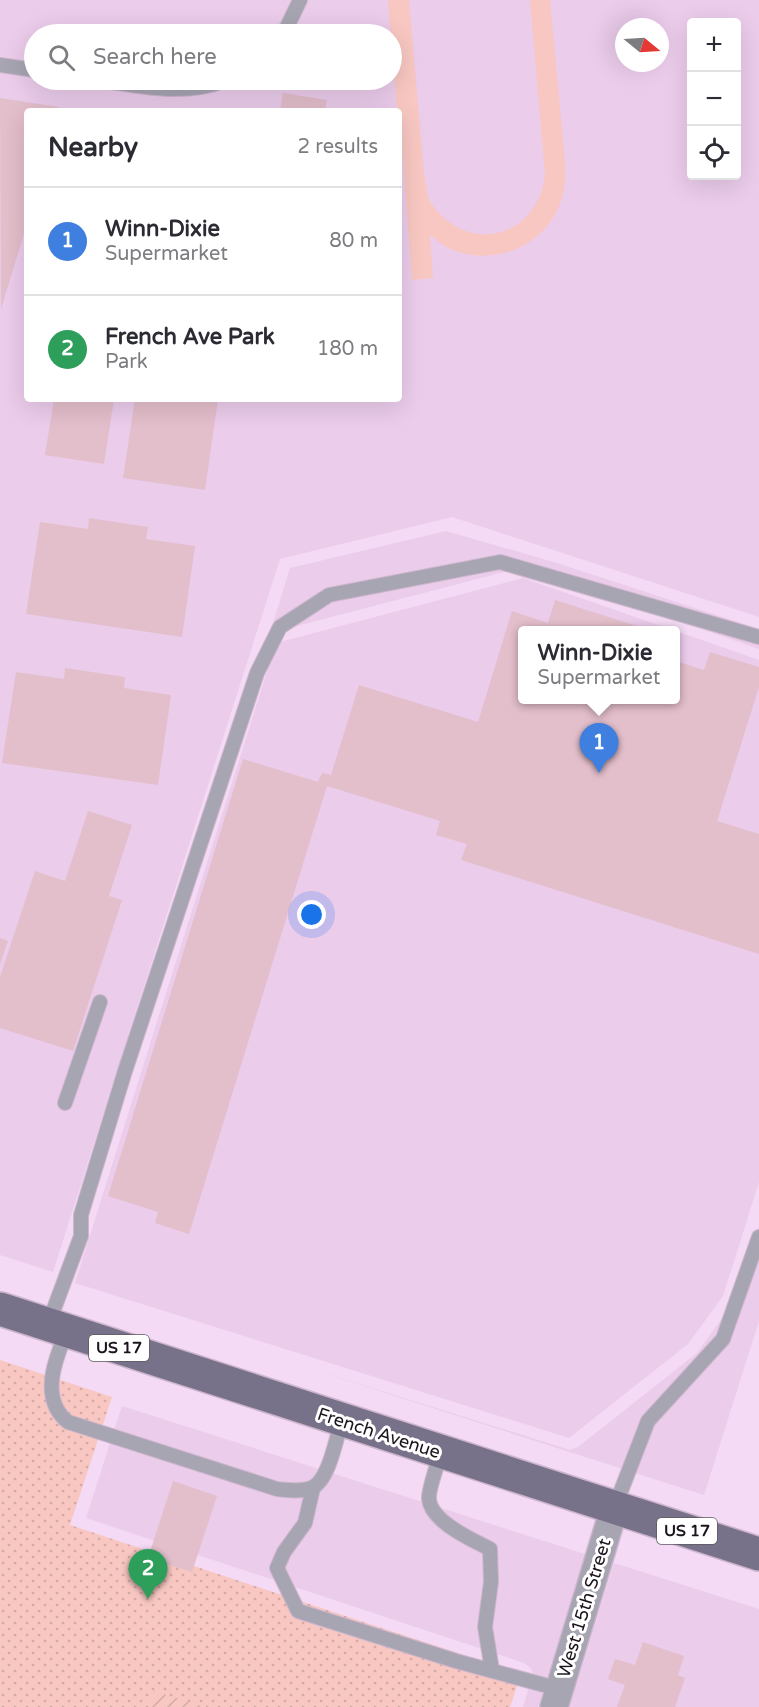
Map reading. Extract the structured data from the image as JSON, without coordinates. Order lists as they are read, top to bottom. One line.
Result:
{"streets":{"main road":["US 17","French Avenue"],"street":["West 15th Street"]},"crossings":[["French Avenue","West 15th Street"]],"north":"right","page":{"map_buttons":["+","−"],"search":"Search here","heading":["Nearby","2 results"],"list":[{"mark":"1","name":"Winn-Dixie","note":"Supermarket","value":"80 m"},{"mark":"2","name":"French Ave Park","note":"Park","value":"180 m"}],"popup":["Winn-Dixie","Supermarket"],"pins":["1","2"]}}
